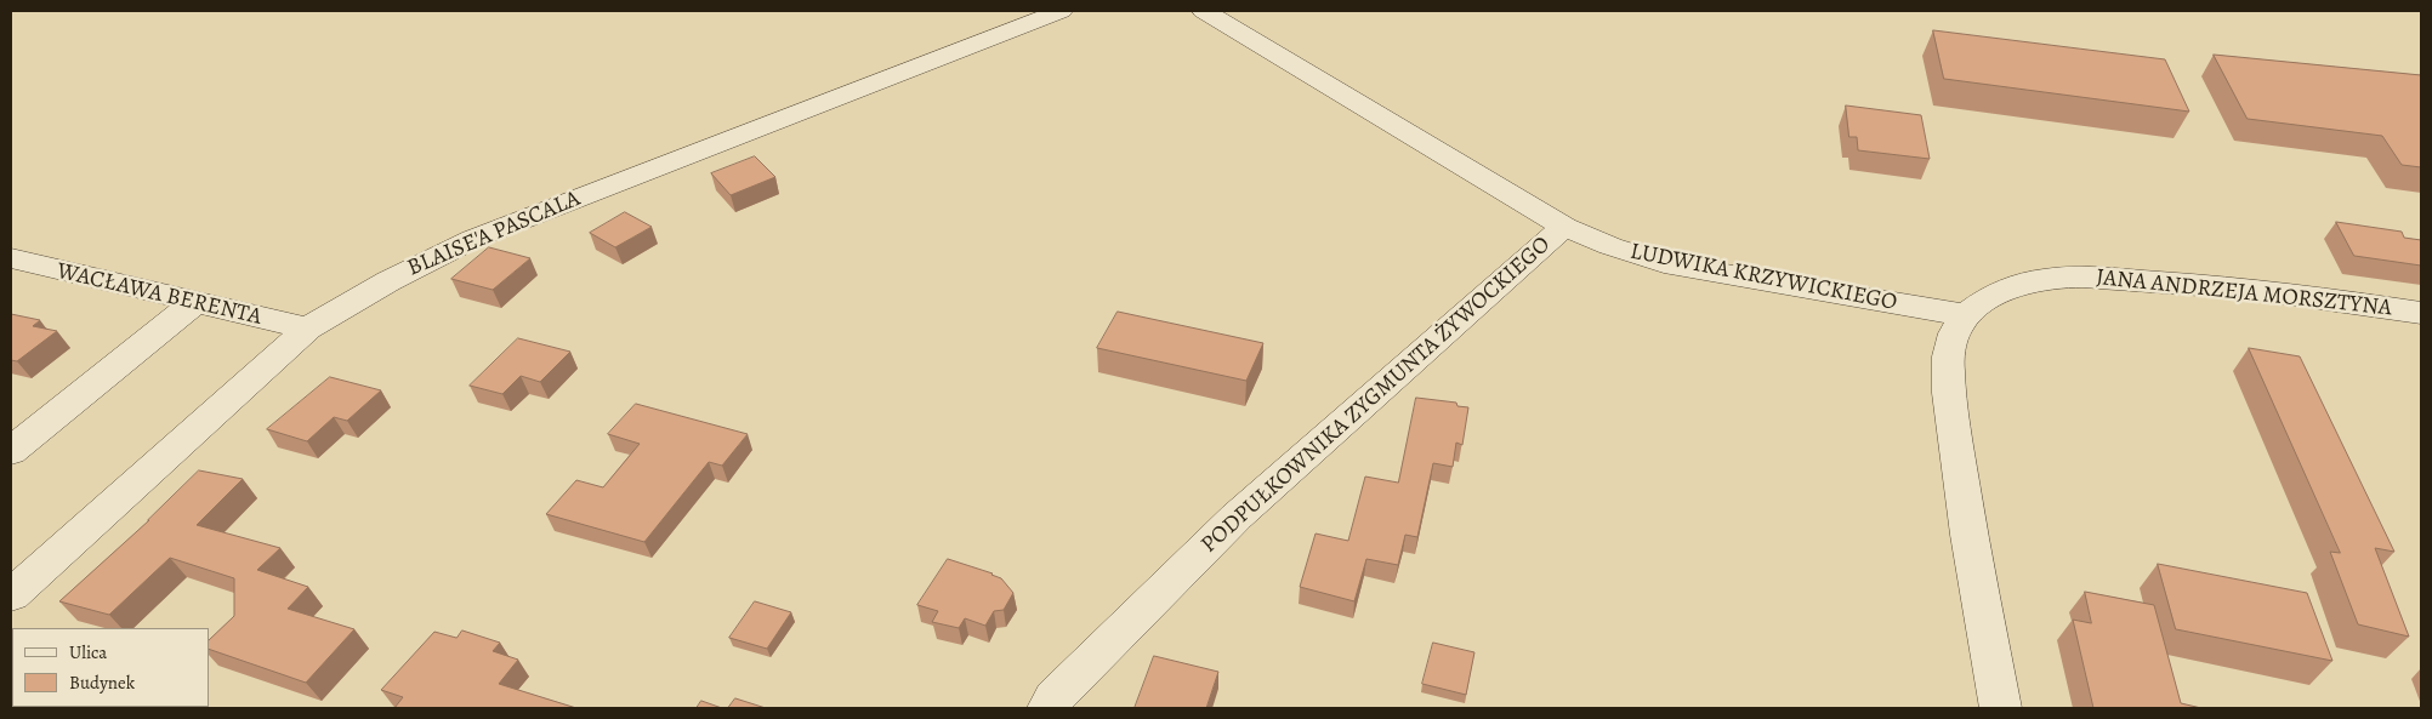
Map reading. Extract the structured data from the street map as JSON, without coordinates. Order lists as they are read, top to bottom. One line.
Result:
{"streets":{"street":["BLAISE'A PASCALA","LUDWIKA KRZYWICKIEGO","JANA ANDRZEJA MORSZTYNA","WACŁAWA BERENTA","PODPUŁKOWNIKA ZYGMUNTA ŻYWOCKIEGO"]},"crossings":[["BLAISE'A PASCALA","WACŁAWA BERENTA"],["LUDWIKA KRZYWICKIEGO","JANA ANDRZEJA MORSZTYNA"],["LUDWIKA KRZYWICKIEGO","PODPUŁKOWNIKA ZYGMUNTA ŻYWOCKIEGO"]],"legend":["Ulica","Budynek"]}
